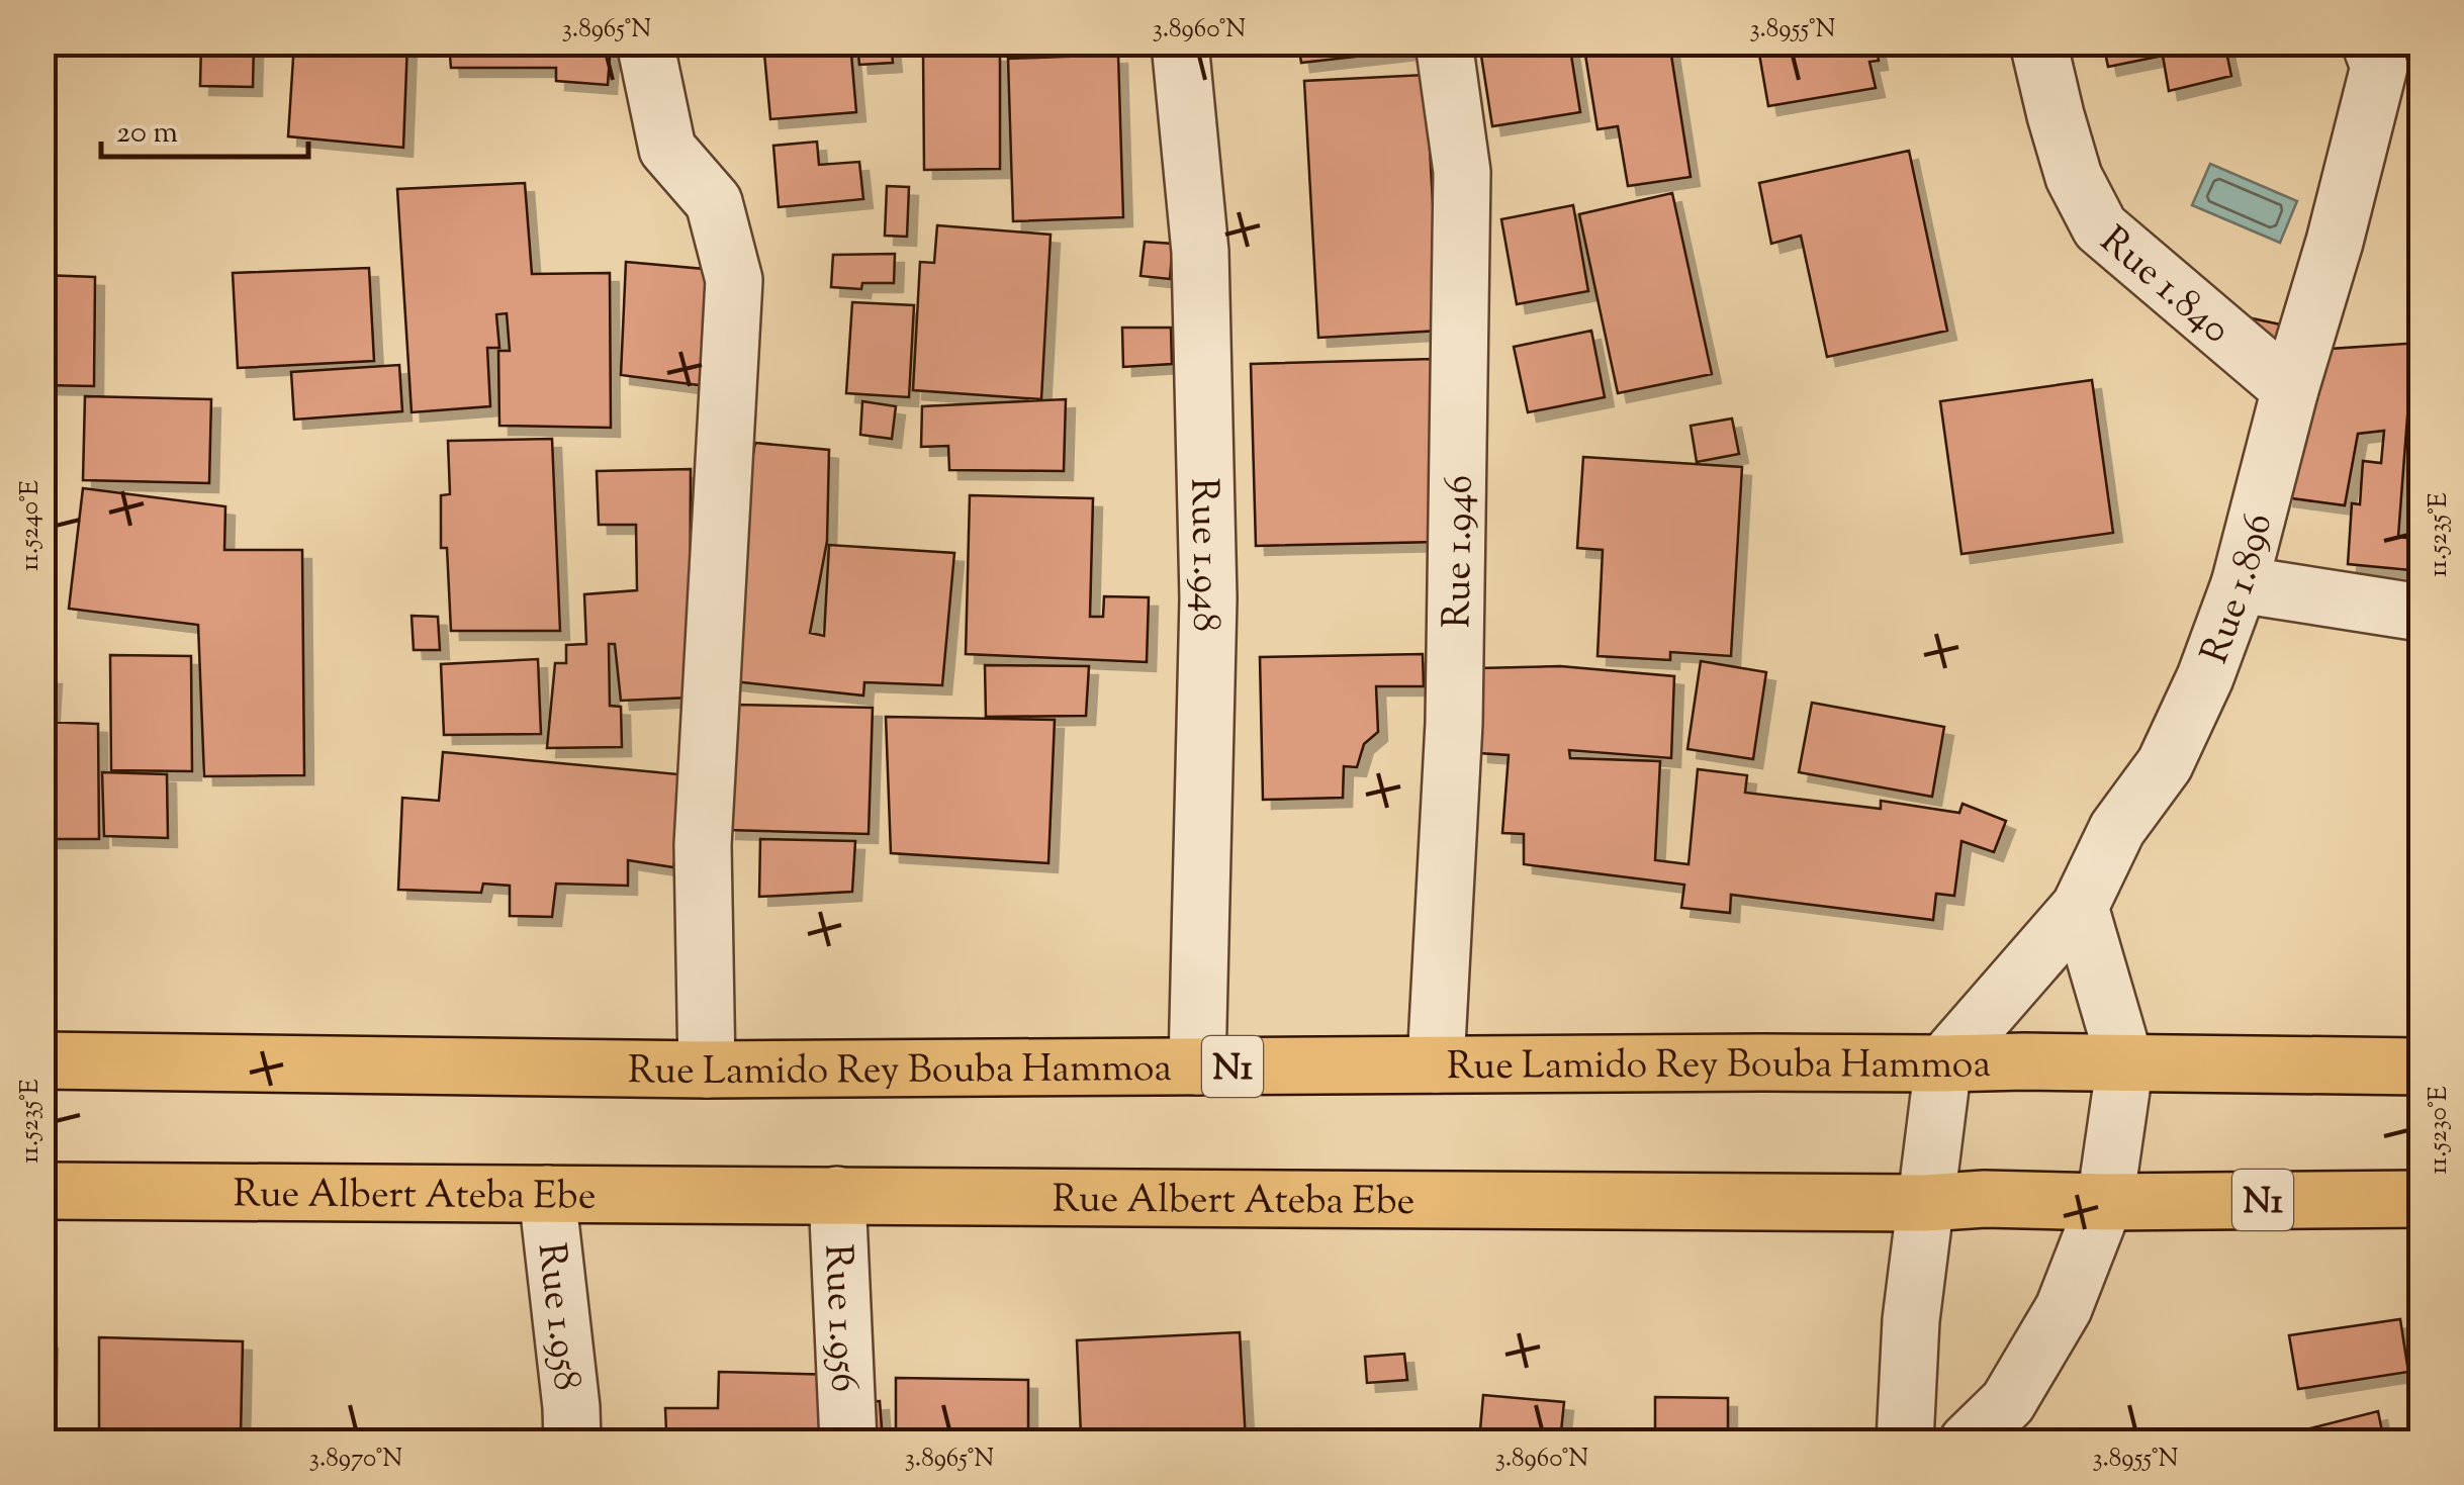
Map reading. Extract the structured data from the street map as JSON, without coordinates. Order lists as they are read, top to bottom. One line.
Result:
{"streets":{"highway":["Rue Lamido Rey Bouba Hammoa","N1","Rue Albert Ateba Ebe"],"street":["Rue 1.840","Rue 1.946","Rue 1.948","Rue 1.896","Rue 1.958","Rue 1.956"]},"crossings":[["Rue 1.840","Rue 1.896"],["Rue 1.946","Rue Lamido Rey Bouba Hammoa"],["Rue 1.948","Rue Lamido Rey Bouba Hammoa"],["Rue 1.896","Rue Lamido Rey Bouba Hammoa"],["Rue Albert Ateba Ebe","Rue 1.958"],["Rue Albert Ateba Ebe","Rue 1.956"]],"scale_bar":"20 m","coordinates":["3.8965°N","3.8960°N","3.8955°N","11.5240°E","11.5235°E","11.5230°E","3.8970°N"]}
